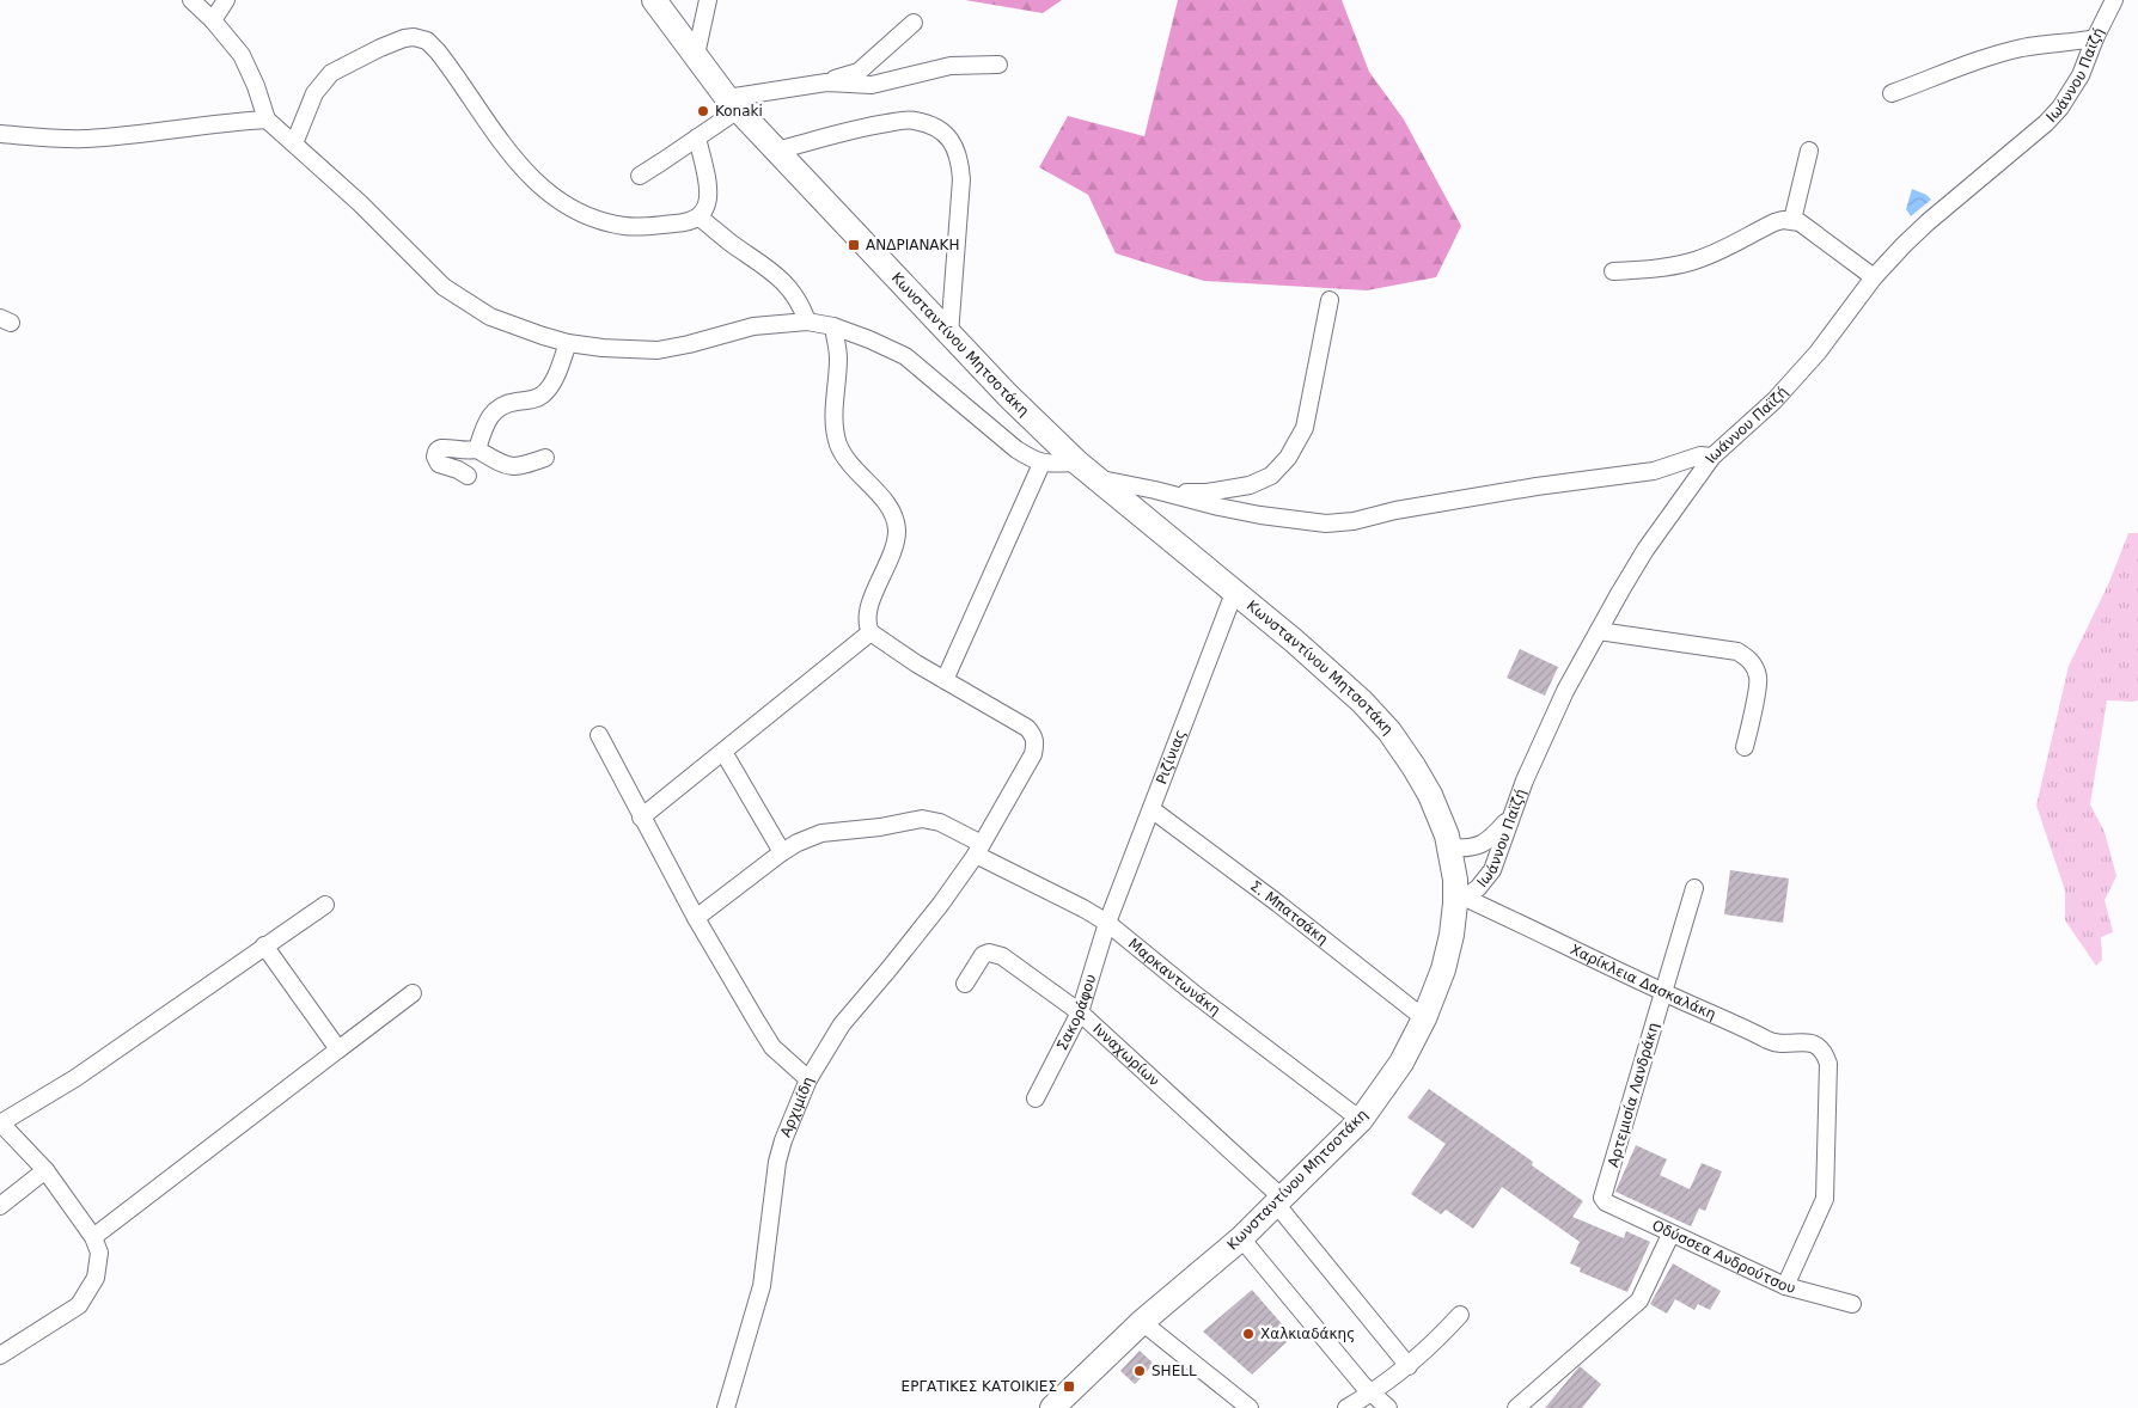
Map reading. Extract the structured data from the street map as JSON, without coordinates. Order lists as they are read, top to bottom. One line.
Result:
{"streets":{"main road":["Κωνσταντίνου Μητσοτάκη"],"street":["Ιωάννου Παϊζή","Ριζίνιας","Σ. Μπατσάκη","Μαρκαντωνάκη","Χαρίκλεια Δασκαλάκη","Σακοράφου","Ινναχωρίων","Αρτεμισία Λανδράκη","Αρχιμίδη","Οδύσσεα Ανδρούτσου"]},"crossings":[["Ιωάννου Παϊζή","Κωνσταντίνου Μητσοτάκη"],["Ιωάννου Παϊζή","Χαρίκλεια Δασκαλάκη"],["Κωνσταντίνου Μητσοτάκη","Ριζίνιας"],["Κωνσταντίνου Μητσοτάκη","Σ. Μπατσάκη"],["Κωνσταντίνου Μητσοτάκη","Μαρκαντωνάκη"],["Κωνσταντίνου Μητσοτάκη","Χαρίκλεια Δασκαλάκη"],["Κωνσταντίνου Μητσοτάκη","Ινναχωρίων"],["Ριζίνιας","Σ. Μπατσάκη"],["Ριζίνιας","Μαρκαντωνάκη"],["Ριζίνιας","Σακοράφου"],["Μαρκαντωνάκη","Σακοράφου"],["Μαρκαντωνάκη","Αρχιμίδη"],["Χαρίκλεια Δασκαλάκη","Αρτεμισία Λανδράκη"],["Χαρίκλεια Δασκαλάκη","Οδύσσεα Ανδρούτσου"],["Σακοράφου","Ινναχωρίων"],["Αρτεμισία Λανδράκη","Οδύσσεα Ανδρούτσου"]],"places":{"other":["Konaki","Χαλκιαδάκης","SHELL"],"transit":["ΑΝΔΡΙΑΝΑΚΗ","ΕΡΓΑΤΙΚΕΣ ΚΑΤΟΙΚΙΕΣ"]}}
